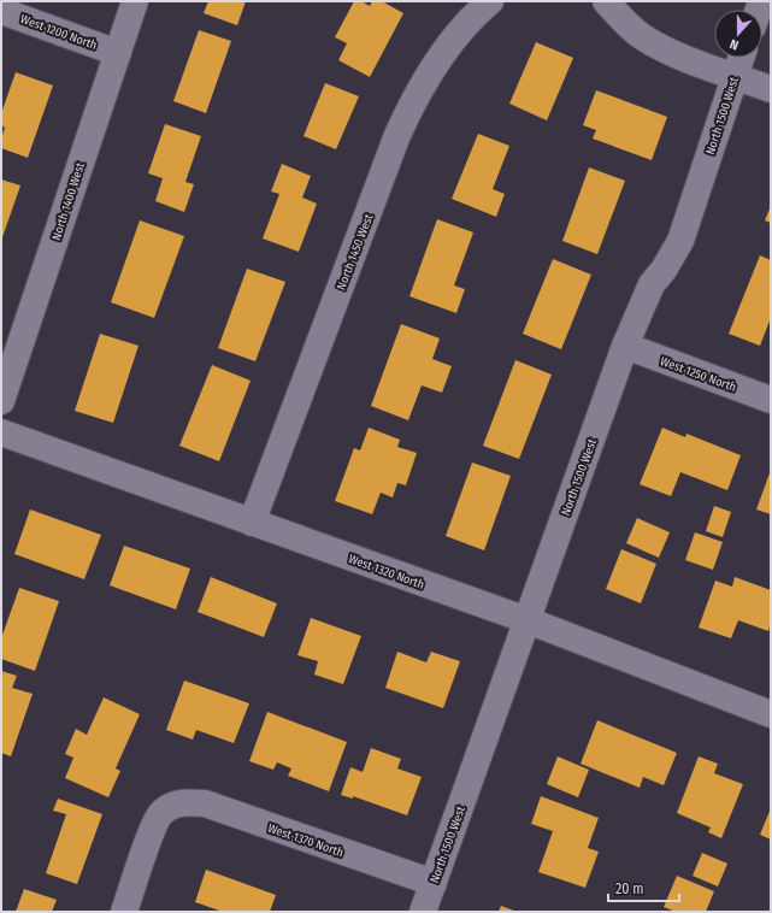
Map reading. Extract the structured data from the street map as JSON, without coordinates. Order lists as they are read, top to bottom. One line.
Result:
{"streets":{"street":["West 1200 North","North 1500 West","North 1400 West","North 1450 West","West 1250 North","West 1320 North","West 1370 North"]},"crossings":[["West 1200 North","North 1400 West"],["North 1500 West","West 1250 North"],["North 1500 West","West 1320 North"],["North 1500 West","West 1370 North"],["North 1450 West","West 1320 North"]],"scale_bar":"20 m","north":"bottom"}
